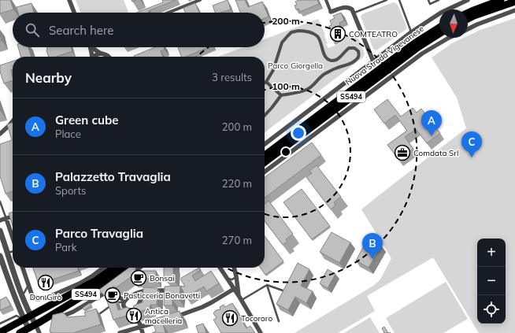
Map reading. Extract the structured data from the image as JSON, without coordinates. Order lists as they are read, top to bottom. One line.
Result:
{"streets":{"main road":["Nuova Strada Vigevanese","SS494"]},"parks":["Parco Giorgella"],"places":{"building":["COMTEATRO"],"office":["Comdata Srl"],"cafe":["Bonsai","Pasticceria Bonavetti"],"restaurant":["Don Girò","Antica macelleria","Tocororo"]},"north":"bottom","page":{"search":"Search here","heading":["Nearby","3 results"],"list":[{"mark":"A","name":"Green cube","note":"Place","value":"200 m"},{"mark":"B","name":"Palazzetto Travaglia","note":"Sports","value":"220 m"},{"mark":"C","name":"Parco Travaglia","note":"Park","value":"270 m"}],"pins":["A","C","B"],"map_buttons":["+","−"]},"rings":["200 m","100 m"]}
